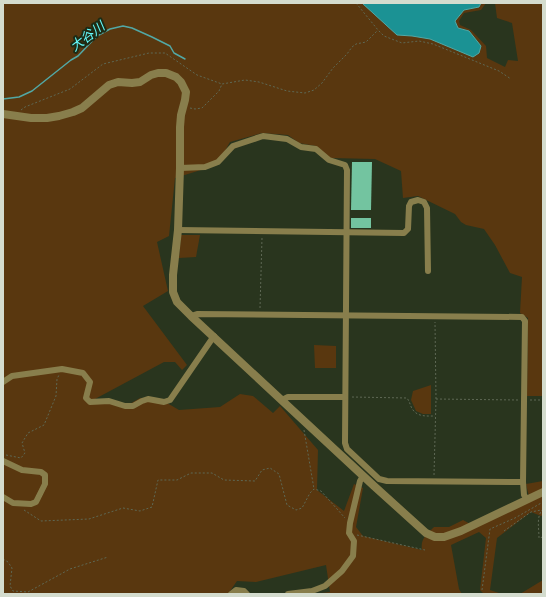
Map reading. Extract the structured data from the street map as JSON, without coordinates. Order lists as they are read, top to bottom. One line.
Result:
{"water":["大谷川"]}
